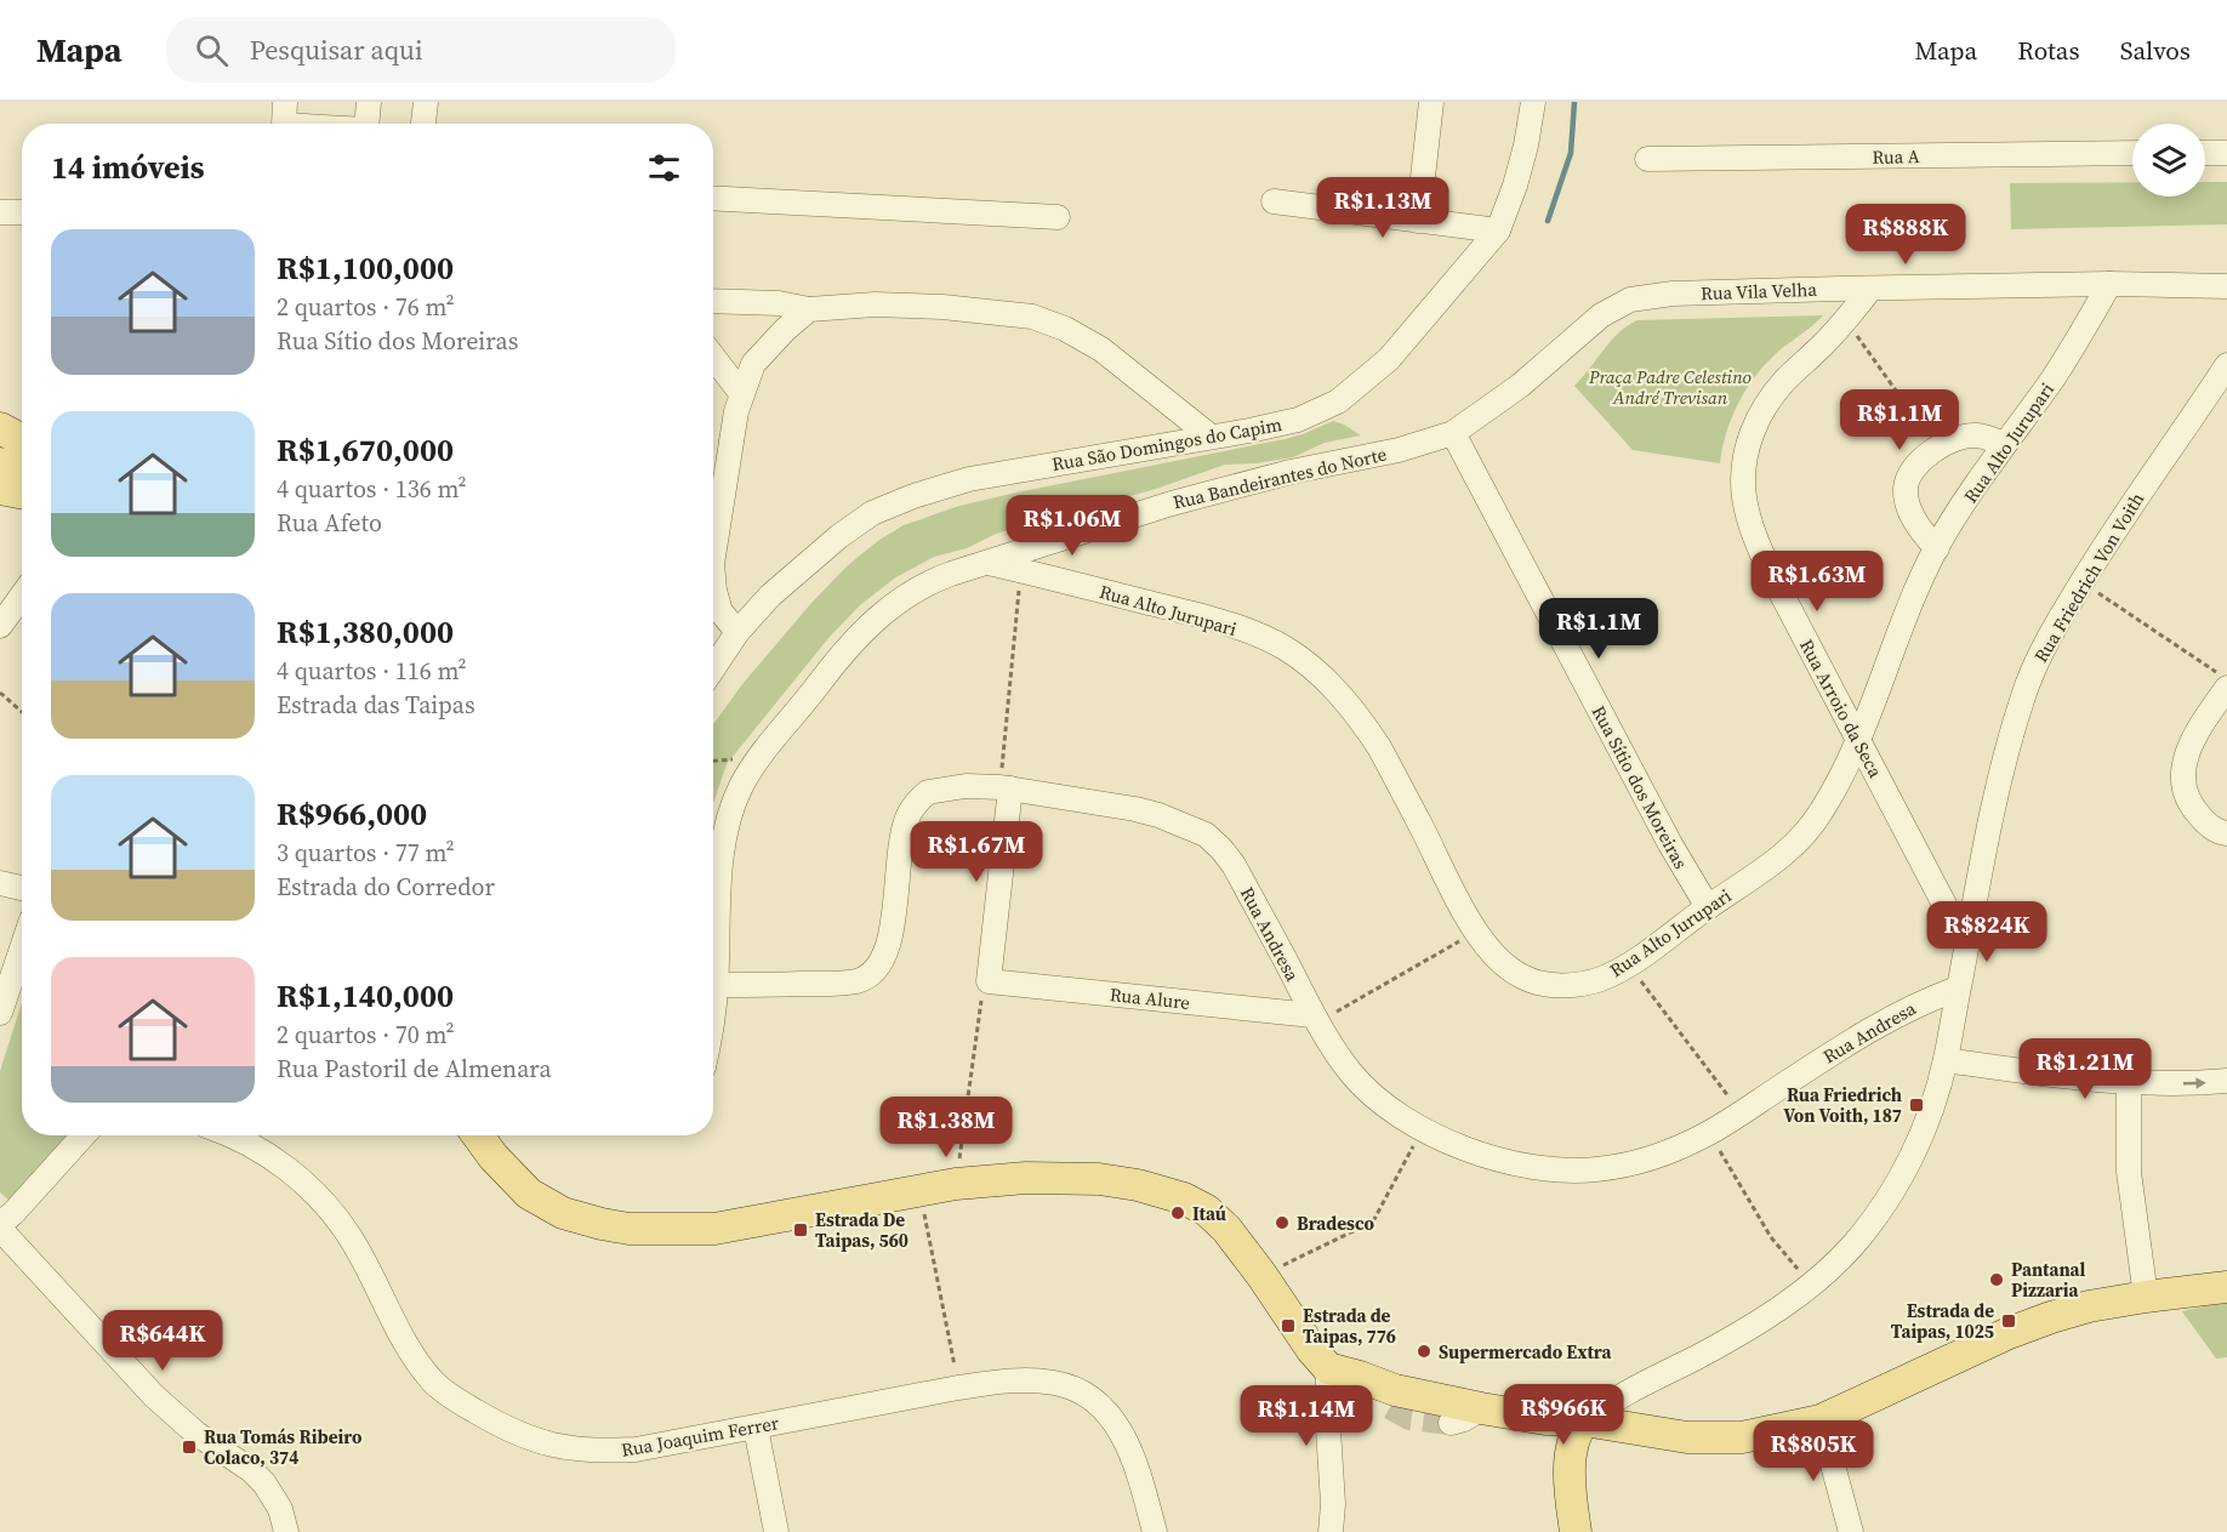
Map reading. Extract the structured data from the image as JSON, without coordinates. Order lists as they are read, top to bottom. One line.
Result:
{"streets":{"street":["Rua A","Rua Vila Velha","Rua Alto Jurupari","Rua São Domingos do Capim","Rua Bandeirantes do Norte","Rua Friedrich Von Voith","Rua Arroio da Seca","Rua Sítio dos Moreiras","Rua Andresa","Rua Alure","Rua Joaquim Ferrer"]},"crossings":[["Rua Vila Velha","Rua Alto Jurupari"],["Rua Vila Velha","Rua Bandeirantes do Norte"],["Rua Vila Velha","Rua Arroio da Seca"],["Rua Alto Jurupari","Rua Bandeirantes do Norte"],["Rua Alto Jurupari","Rua Arroio da Seca"],["Rua Alto Jurupari","Rua Sítio dos Moreiras"],["Rua Bandeirantes do Norte","Rua Sítio dos Moreiras"],["Rua Bandeirantes do Norte","Rua Andresa"],["Rua Friedrich Von Voith","Rua Arroio da Seca"],["Rua Friedrich Von Voith","Rua Andresa"],["Rua Andresa","Rua Alure"]],"parks":["Praça Padre Celestino André Trevisan"],"places":{"transit":["Rua Friedrich Von Voith, 187","Estrada De Taipas, 560","Estrada de Taipas, 1025","Estrada de Taipas, 776","Rua Tomás Ribeiro Colaco, 374"],"other":["Itaú","Bradesco","Pantanal Pizzaria","Supermercado Extra"]},"page":{"header":"Mapa","search":"Pesquisar aqui","nav":["Mapa","Rotas","Salvos"],"heading":"14 imóveis","price":["R$1.13M","R$888K","R$1.1M","R$1.06M","R$1.63M","R$1.1M","R$1.67M","R$824K","R$1.21M","R$1.38M","R$644K","R$966K","R$1.14M","R$805K"],"list":[{"name":"R$1,100,000","note":"2 quartos · 76 m² · Rua Sítio dos Moreiras"},{"name":"R$1,670,000","note":"4 quartos · 136 m² · Rua Afeto"},{"name":"R$1,380,000","note":"4 quartos · 116 m² · Estrada das Taipas"},{"name":"R$966,000","note":"3 quartos · 77 m² · Estrada do Corredor"},{"name":"R$1,140,000","note":"2 quartos · 70 m² · Rua Pastoril de Almenara"}]}}
